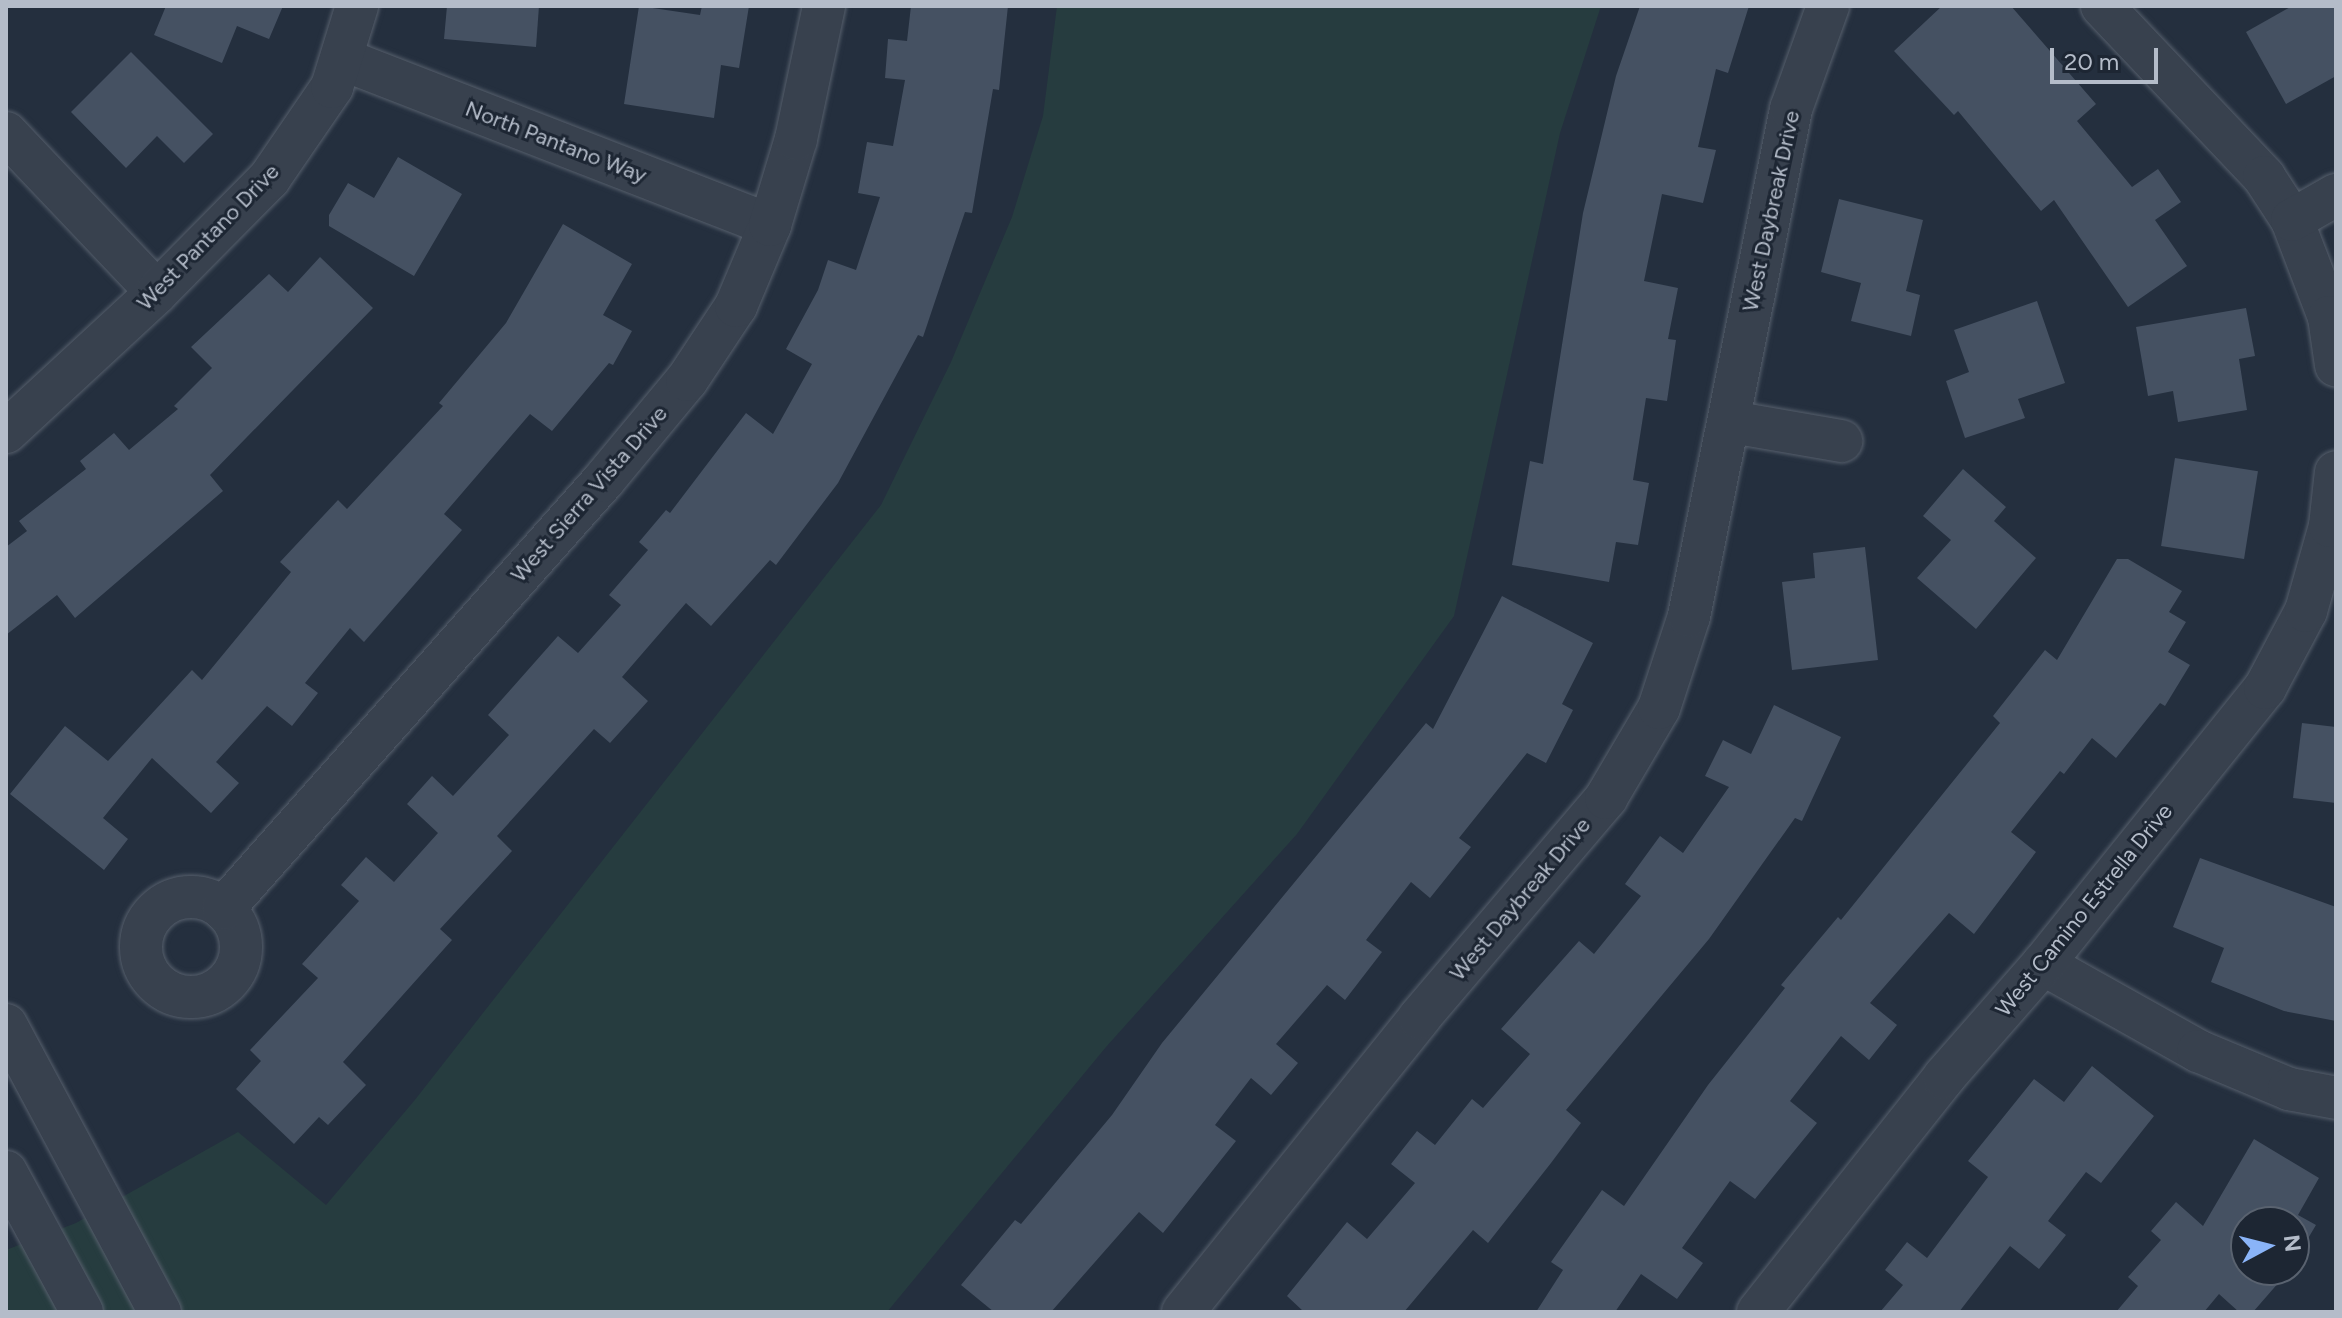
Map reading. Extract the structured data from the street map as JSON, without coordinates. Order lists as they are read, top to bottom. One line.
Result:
{"streets":{"street":["North Pantano Way","West Daybreak Drive","West Pantano Drive","West Sierra Vista Drive","West Camino Estrella Drive"]},"crossings":[["North Pantano Way","West Pantano Drive"],["North Pantano Way","West Sierra Vista Drive"]],"scale_bar":"20 m","north":"right"}
